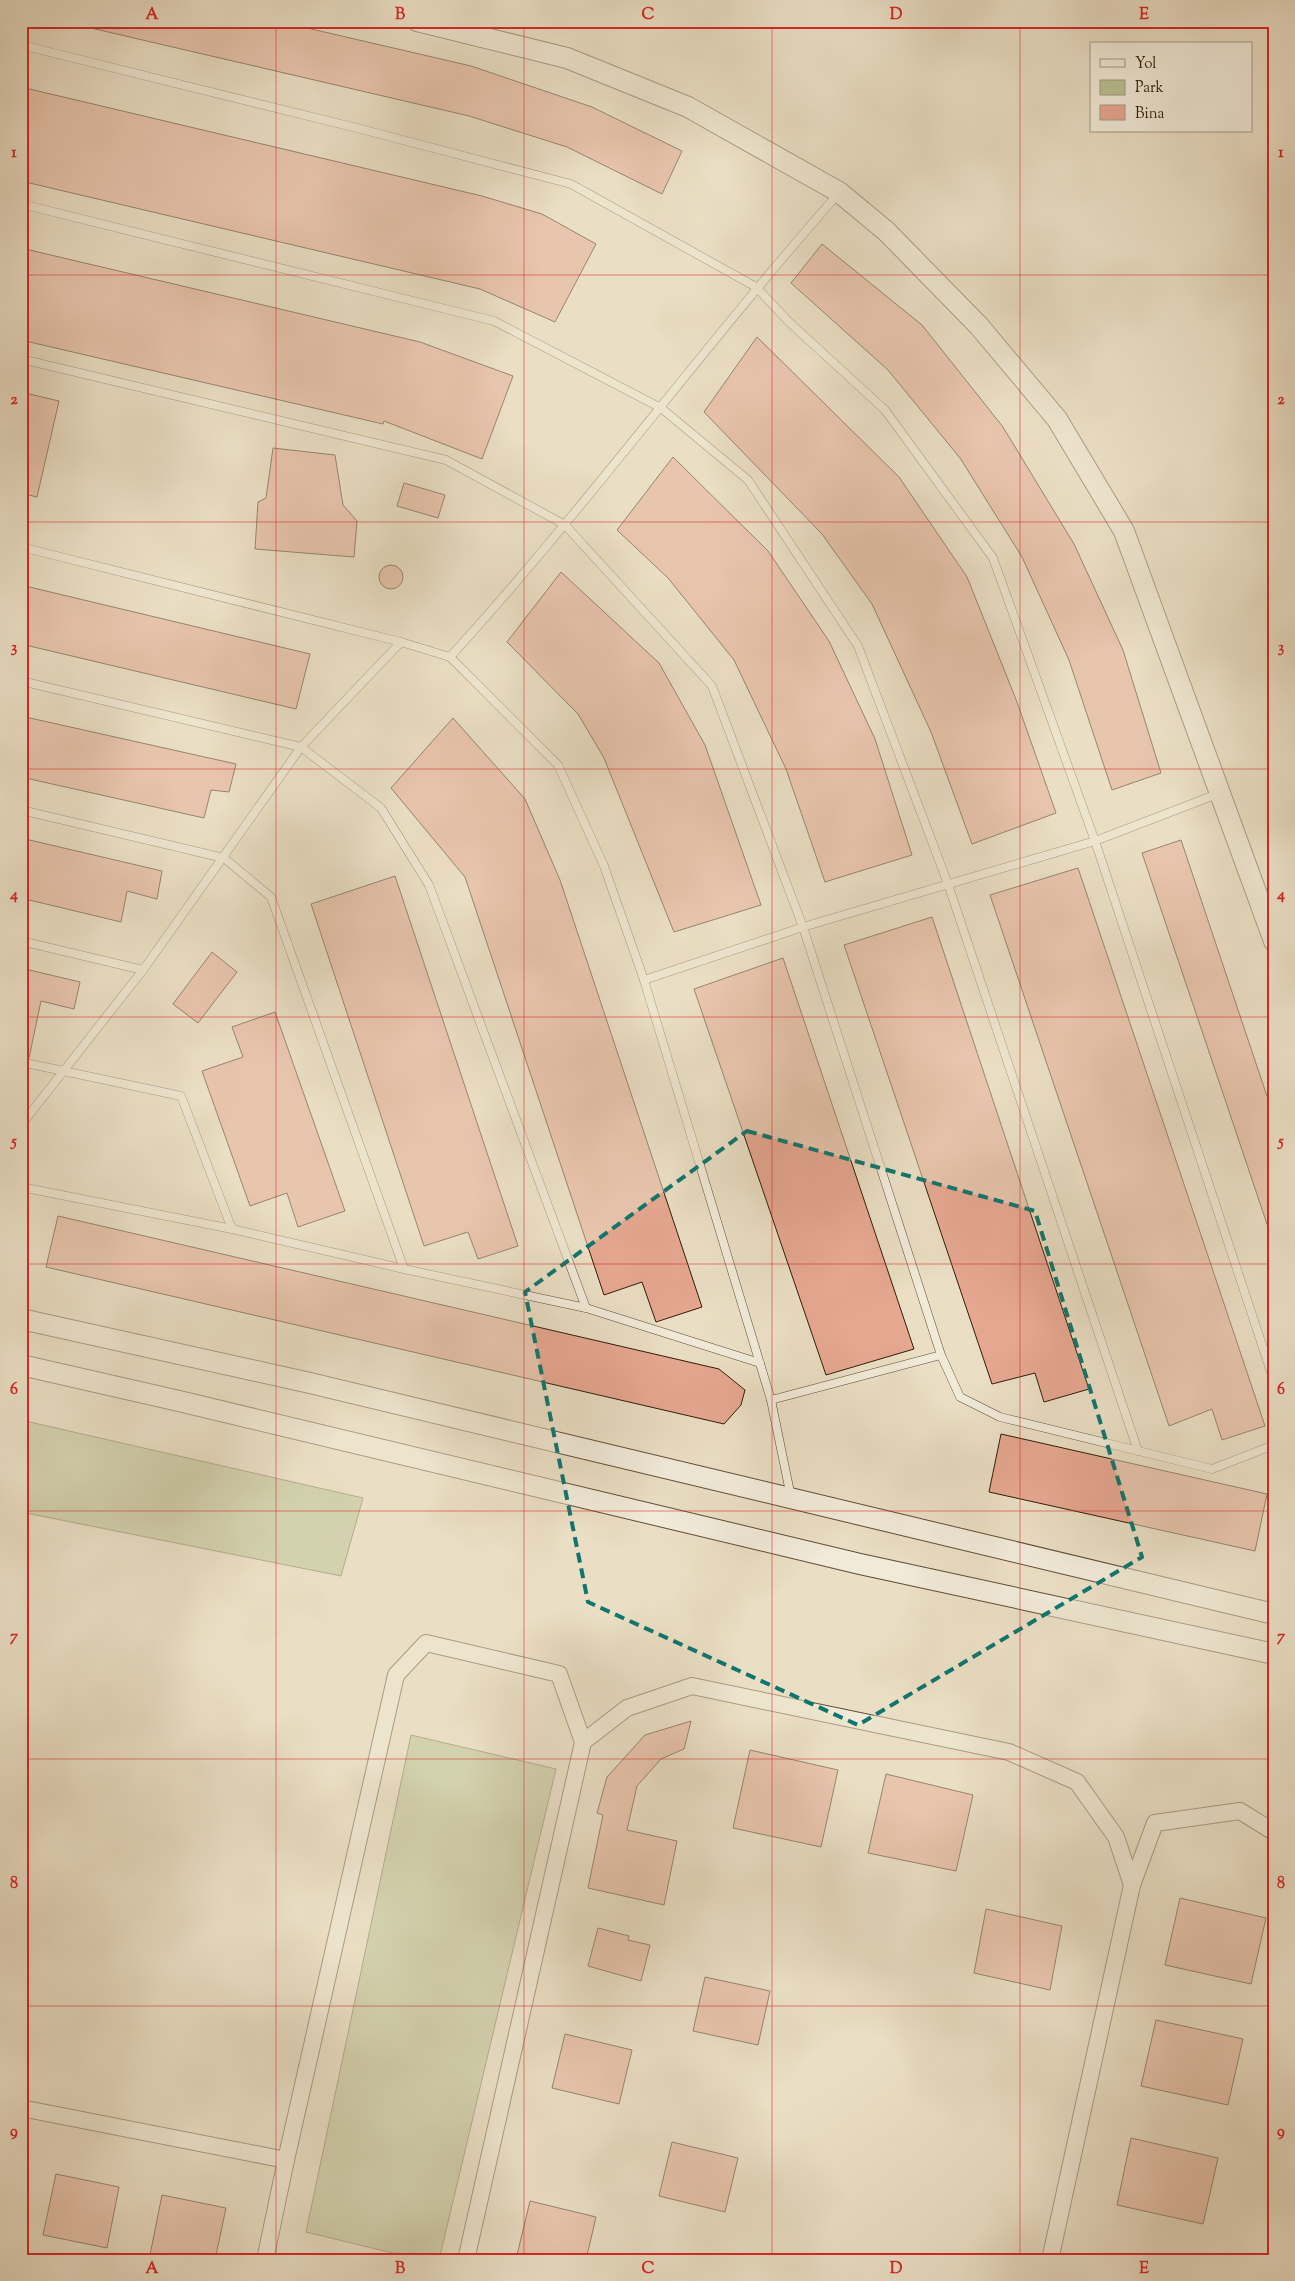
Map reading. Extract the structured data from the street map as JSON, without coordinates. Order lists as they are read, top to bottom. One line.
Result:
{"legend":["Yol","Park","Bina"],"grid":{"columns":["A","B","C","D","E"],"rows":["1","2","3","4","5","6","7","8","9"]}}
